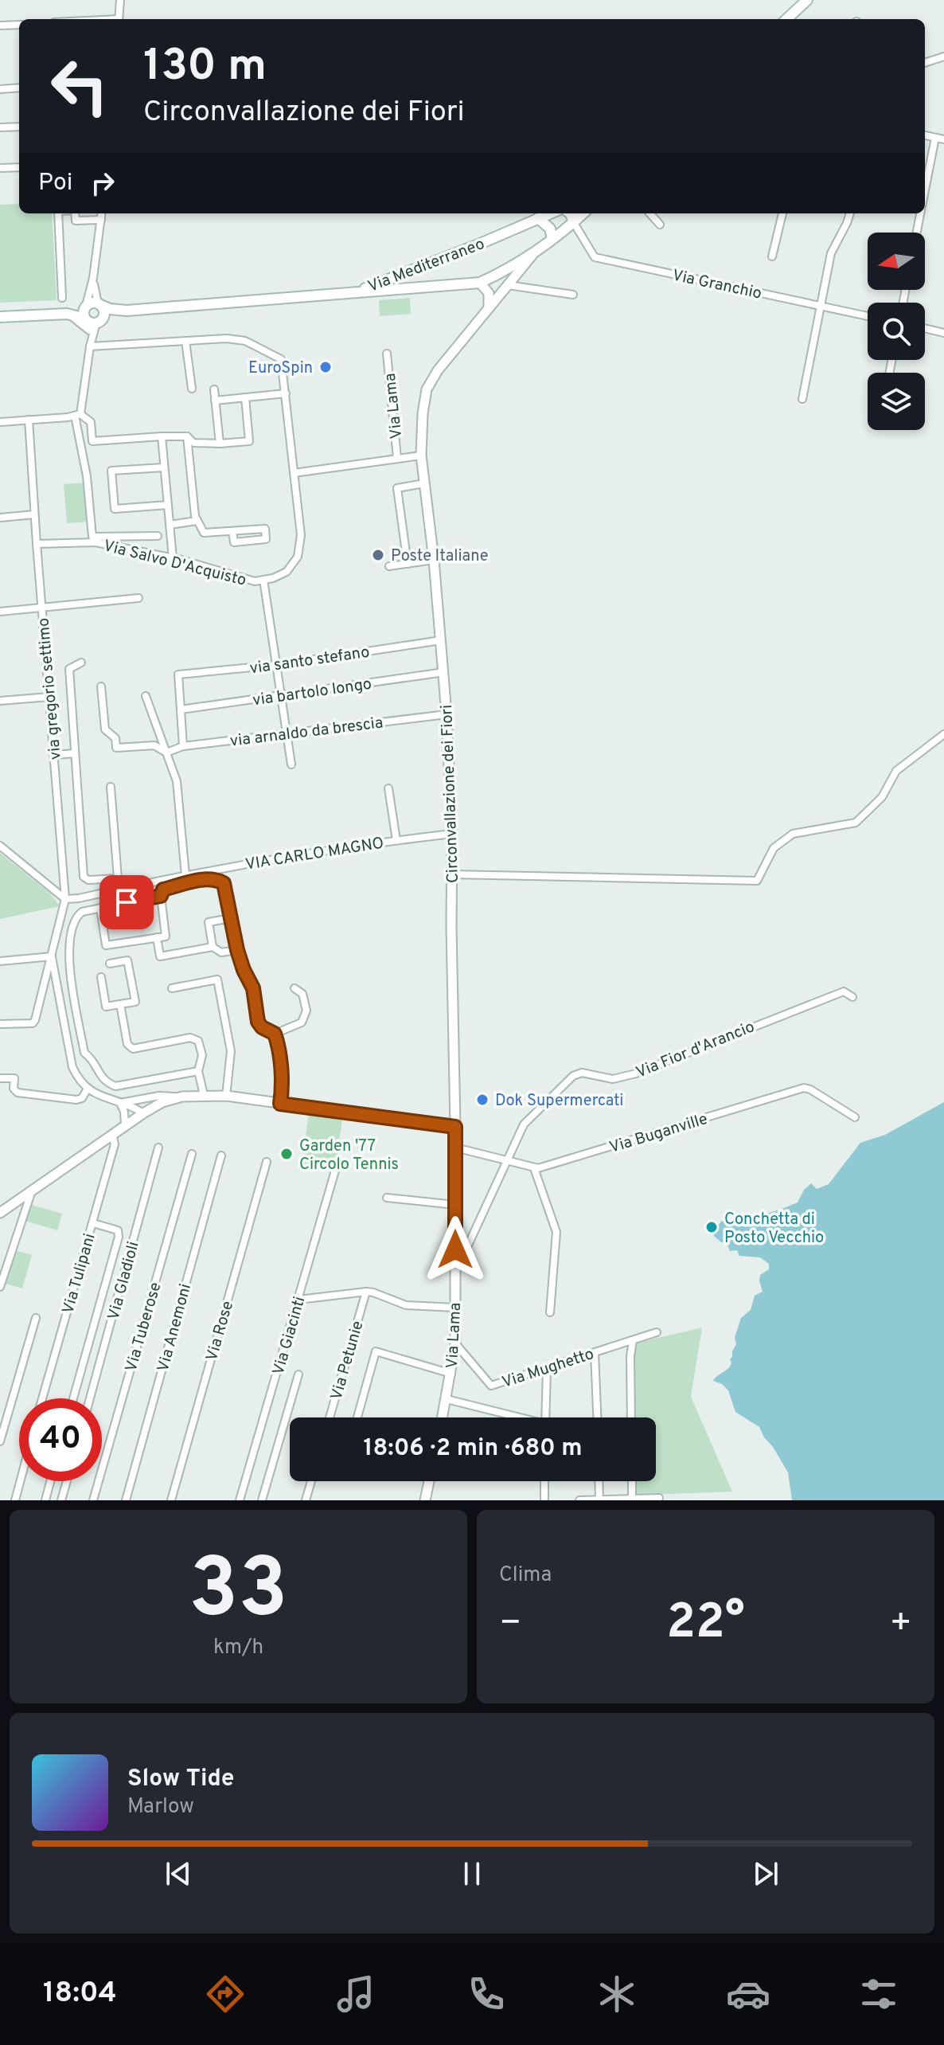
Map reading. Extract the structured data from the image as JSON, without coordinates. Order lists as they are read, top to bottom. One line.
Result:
{"streets":{"main road":["Via Mediterraneo"],"street":["Via Granchio","Via Lama","Via Salvo D'Acquisto","via santo stefano","via gregorio settimo","via bartolo longo","via arnaldo da brescia","Circonvallazione dei Fiori","VIA CARLO MAGNO","Via Fior d'Arancio","Via Buganville","Via Tulipani","Via Gladioli","Via Tuberose","Via Anemoni","Via Rose","Via Giacinti","Via Petunie","Via Mughetto"]},"crossings":[["Via Mediterraneo","Via Granchio"],["Via Mediterraneo","Circonvallazione dei Fiori"],["Via Lama","Circonvallazione dei Fiori"],["Via Lama","Via Fior d'Arancio"],["Via Lama","Via Mughetto"],["Via Salvo D'Acquisto","via gregorio settimo"],["via santo stefano","via bartolo longo"],["via santo stefano","Circonvallazione dei Fiori"],["via gregorio settimo","VIA CARLO MAGNO"],["via bartolo longo","Circonvallazione dei Fiori"],["via arnaldo da brescia","Circonvallazione dei Fiori"],["Circonvallazione dei Fiori","VIA CARLO MAGNO"]],"places":["EuroSpin","Poste Italiane","Dok Supermercati","Garden '77 Circolo Tennis","Conchetta di Posto Vecchio"],"north":"left","page":{"turn":["130 m","Circonvallazione dei Fiori"],"then":"Poi","limit":"40","trip":"18:06 · 2 min · 680 m","tile":[["33","km/h"],"Clima"],"heat":["−","22°","+"],"song":["Slow Tide","Marlow"],"tabs":"18:04"}}
